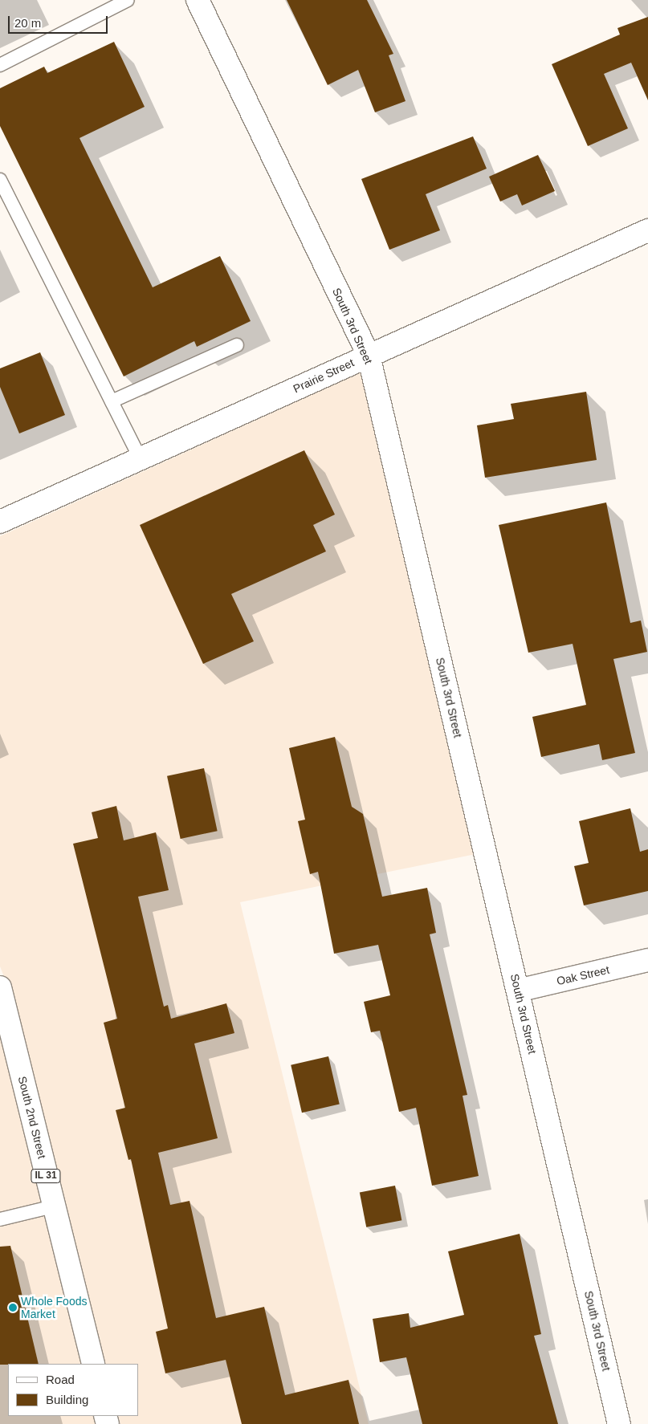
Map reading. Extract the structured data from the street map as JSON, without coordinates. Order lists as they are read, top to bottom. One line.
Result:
{"streets":{"street":["South 3rd Street","Prairie Street","Oak Street","South 2nd Street","IL 31"]},"crossings":[["South 3rd Street","Prairie Street"],["South 3rd Street","Oak Street"]],"places":["Whole Foods Market"],"legend":["Road","Building"],"scale_bar":"20 m"}
